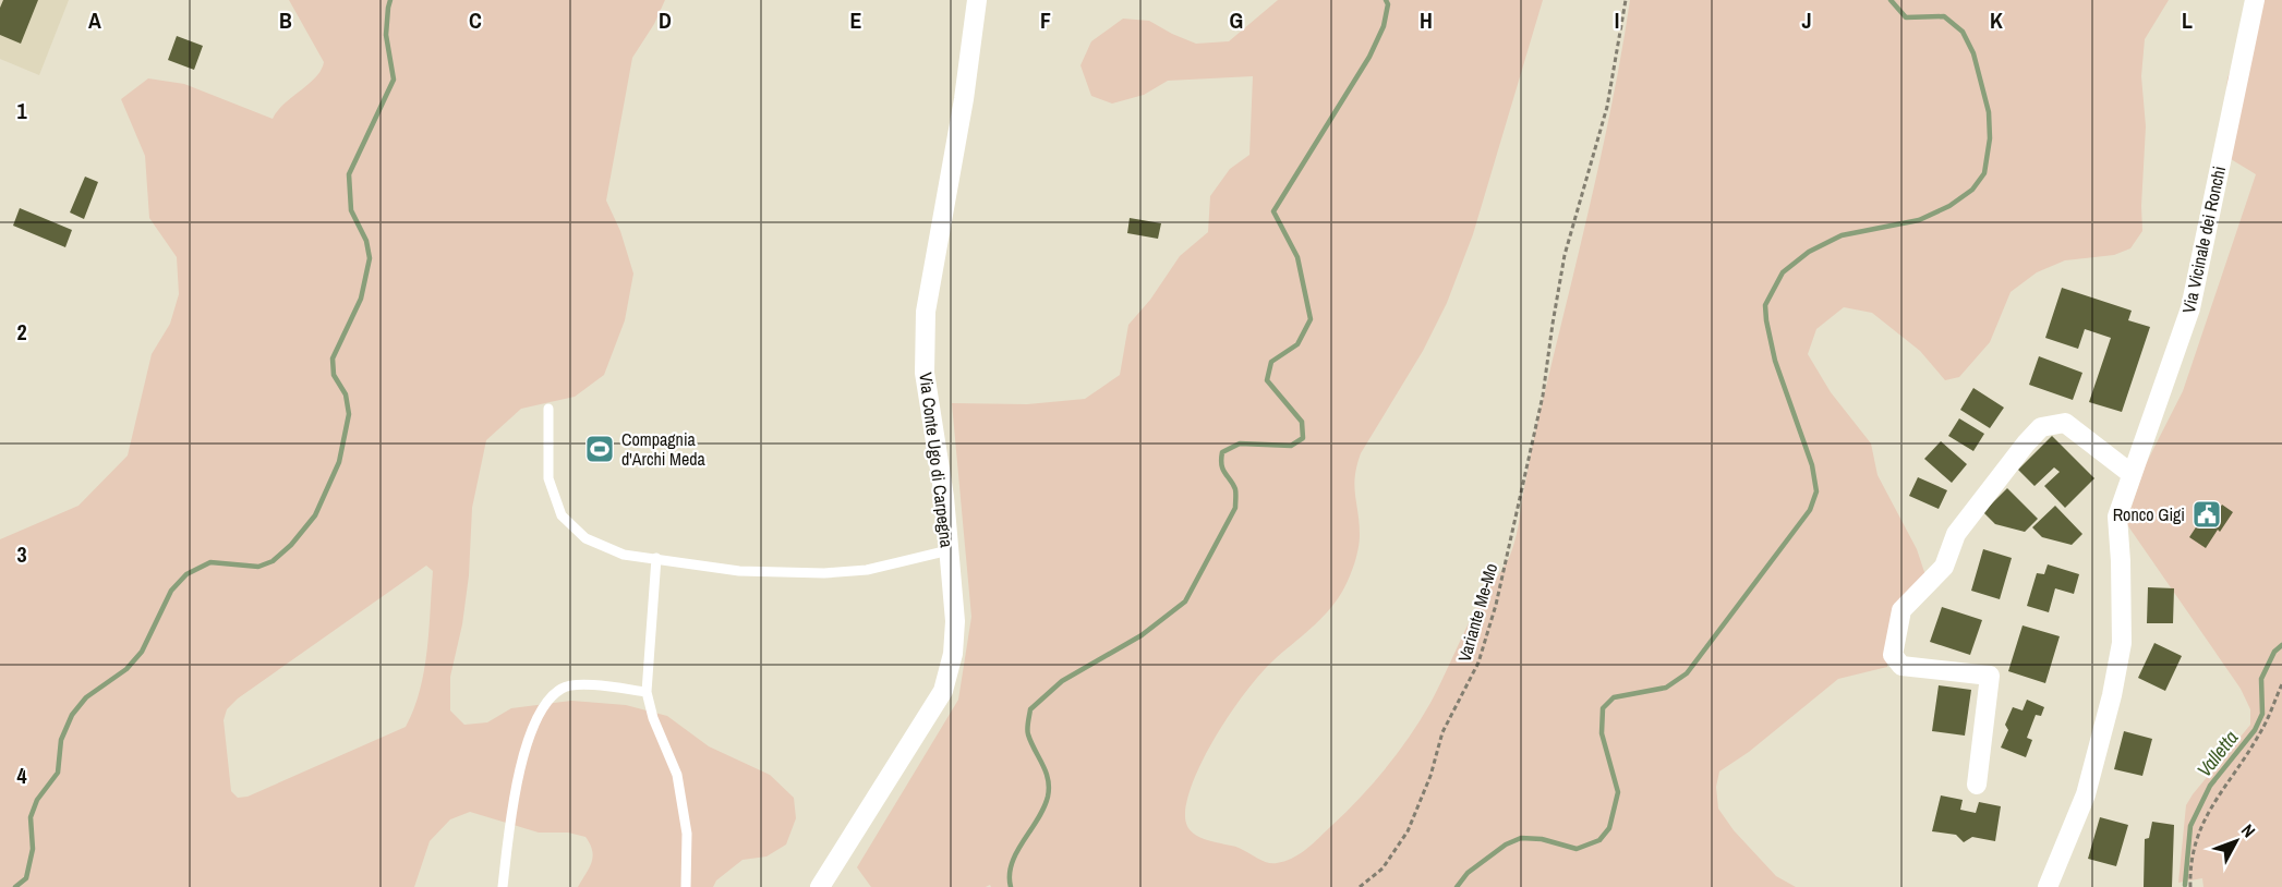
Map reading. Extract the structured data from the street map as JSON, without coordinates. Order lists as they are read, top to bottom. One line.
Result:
{"streets":{"street":["Via Vicinale dei Ronchi","Via Conte Ugo di Carpegna"],"path":["Variante Me-Mo"]},"water":["Valletta"],"places":{"sports":["Compagnia d'Archi Meda"],"public building":["Ronco Gigi"]},"north":"top right","grid":{"columns":["A","B","C","D","E","F","G","H","I","J","K","L"],"rows":["1","2","3","4"]}}
